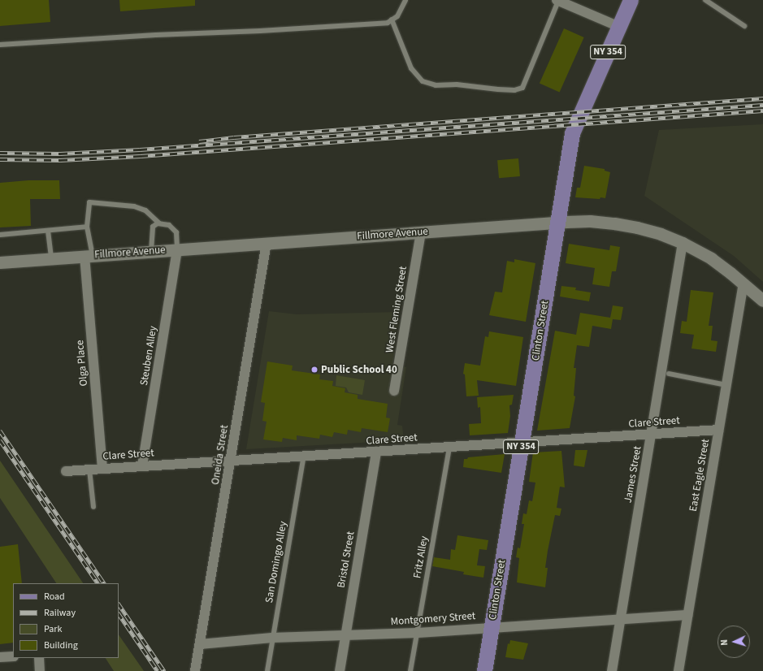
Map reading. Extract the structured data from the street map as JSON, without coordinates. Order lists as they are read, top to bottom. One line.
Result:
{"streets":{"main road":["NY 354","Clinton Street"],"street":["Fillmore Avenue","West Fleming Street","Steuben Alley","Olga Place","Clare Street","Oneida Street","James Street","East Eagle Street","Bristol Street","Montgomery Street"],"lane":["Fritz Alley","San Domingo Alley"]},"crossings":[["Fillmore Avenue","West Fleming Street"],["Fillmore Avenue","Clinton Street"],["Fillmore Avenue","Steuben Alley"],["Fillmore Avenue","Olga Place"],["Fillmore Avenue","Oneida Street"],["Fillmore Avenue","James Street"],["Fillmore Avenue","East Eagle Street"],["Clinton Street","Clare Street"],["Clinton Street","Montgomery Street"],["Steuben Alley","Clare Street"],["Olga Place","Clare Street"],["Clare Street","Oneida Street"],["Clare Street","James Street"],["Clare Street","East Eagle Street"],["Clare Street","Fritz Alley"],["Clare Street","Bristol Street"],["Clare Street","San Domingo Alley"],["Oneida Street","Montgomery Street"],["James Street","Montgomery Street"],["East Eagle Street","Montgomery Street"],["Fritz Alley","Montgomery Street"],["Bristol Street","Montgomery Street"],["San Domingo Alley","Montgomery Street"]],"places":["Public School 40"],"legend":["Road","Railway","Park","Building"],"north":"left"}
